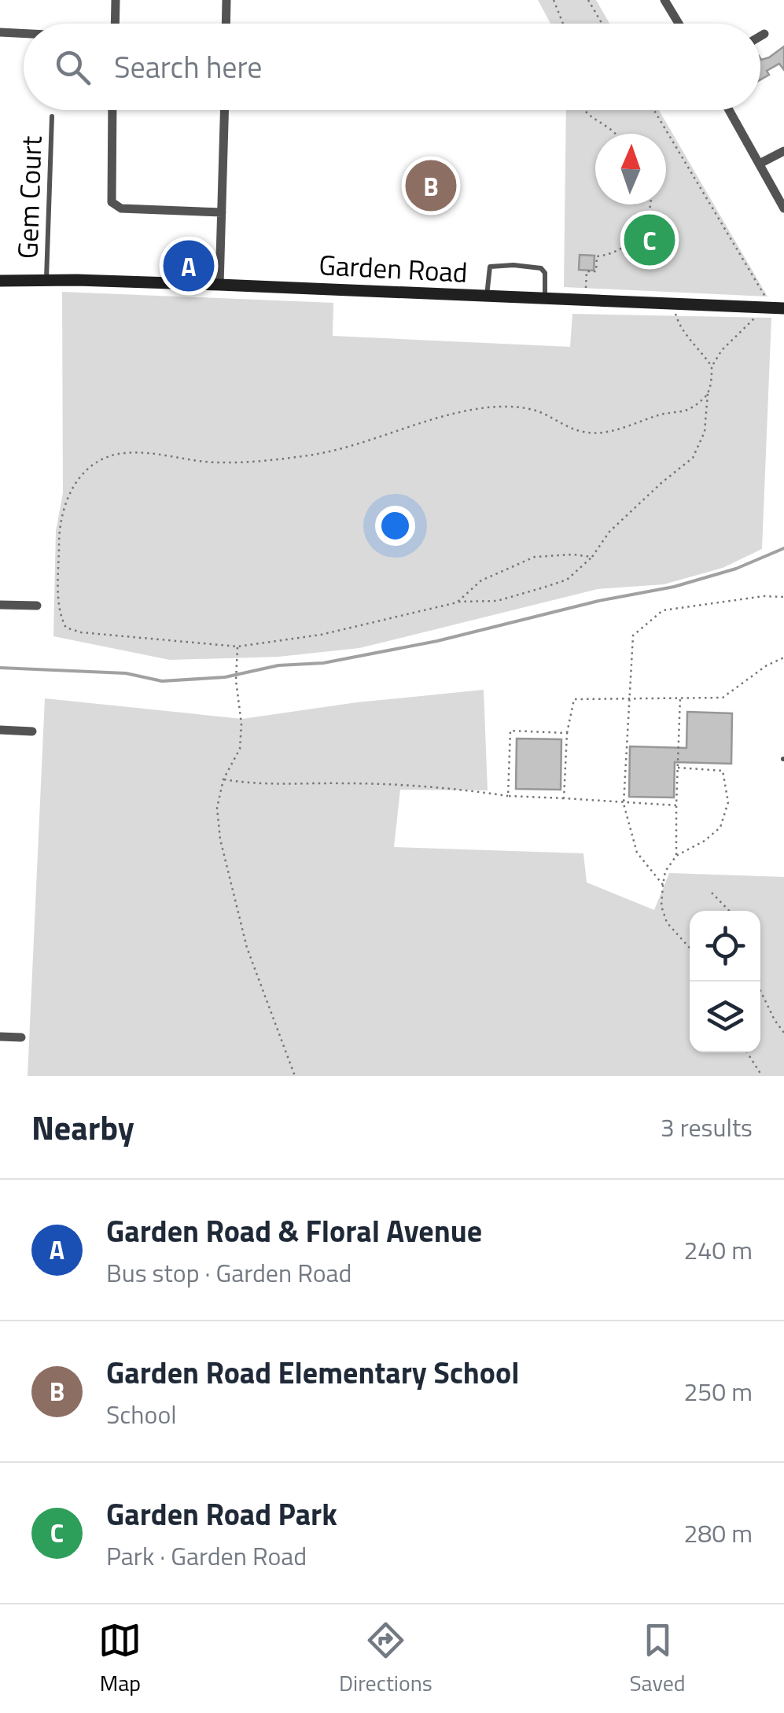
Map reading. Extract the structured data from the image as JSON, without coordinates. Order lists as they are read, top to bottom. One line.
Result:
{"streets":{"street":["Garden Road"],"lane":["Gem Court"]},"crossings":[["Gem Court","Garden Road"]],"north":"top","page":{"search":"Search here","pins":["B","C","A"],"heading":["Nearby","3 results"],"list":[{"mark":"A","name":"Garden Road & Floral Avenue","note":"Bus stop · Garden Road","value":"240 m"},{"mark":"B","name":"Garden Road Elementary School","note":"School","value":"250 m"},{"mark":"C","name":"Garden Road Park","note":"Park · Garden Road","value":"280 m"}],"nav":["Map","Directions","Saved"]}}
